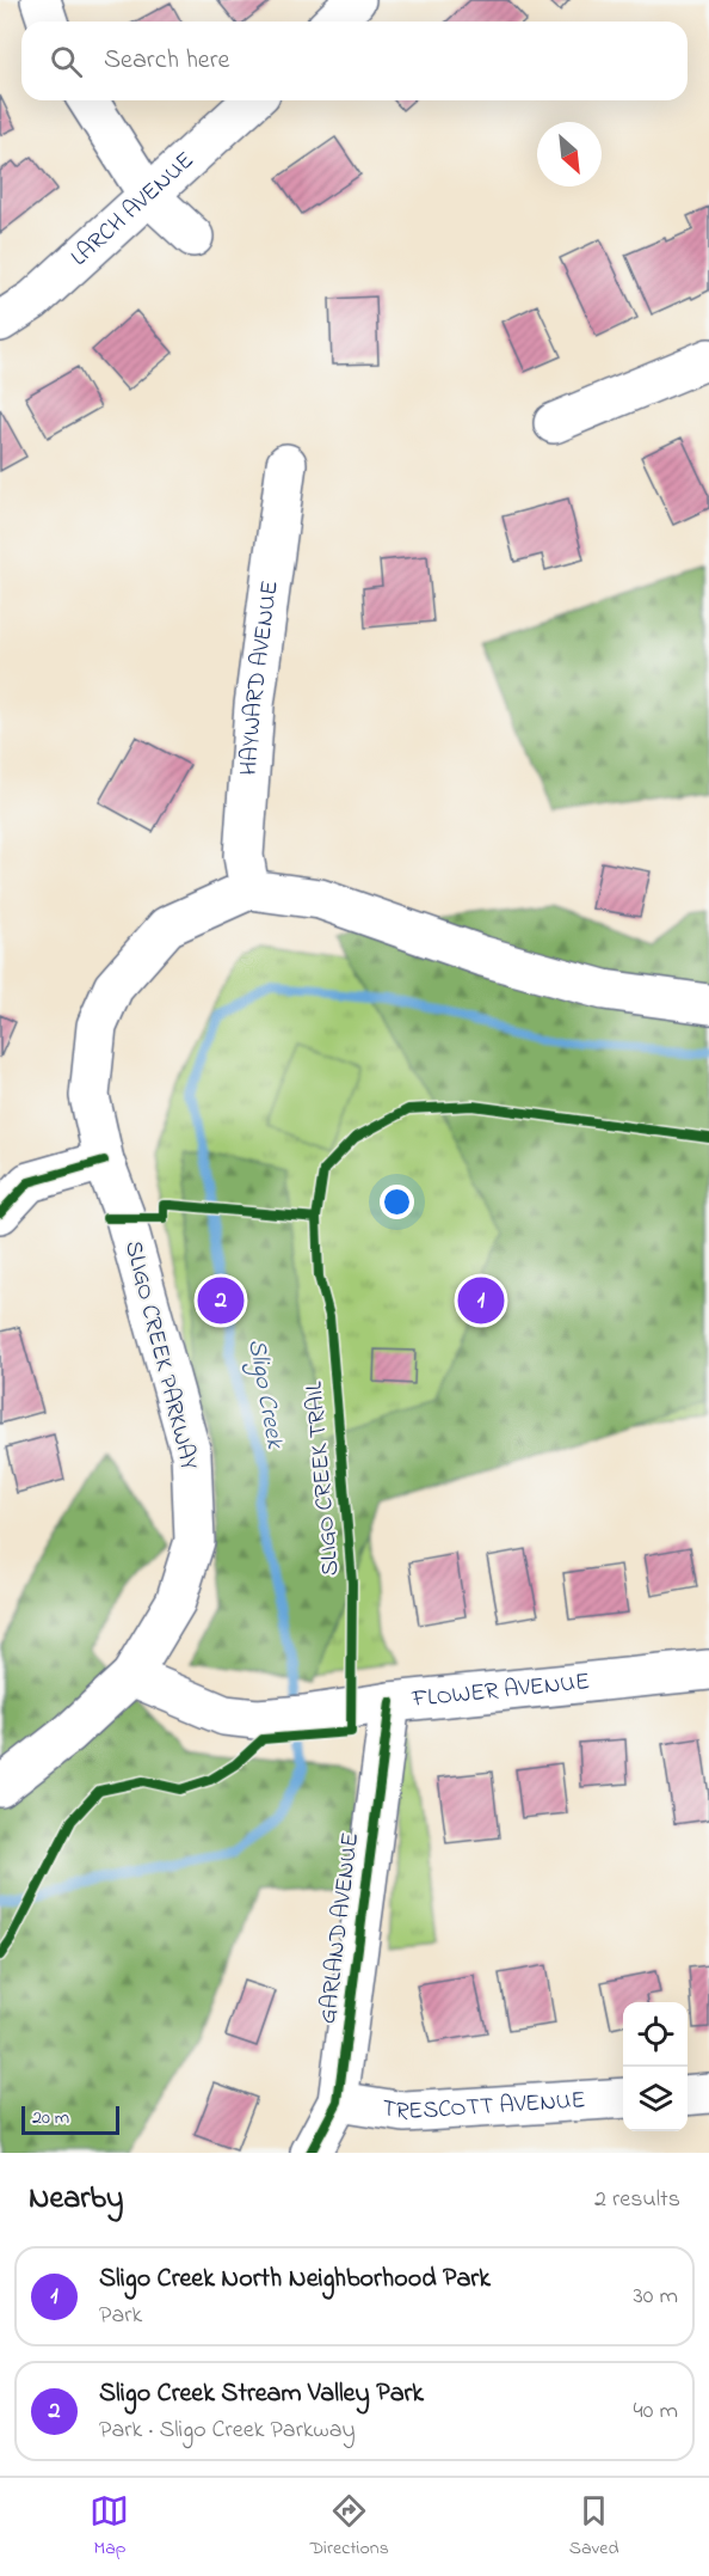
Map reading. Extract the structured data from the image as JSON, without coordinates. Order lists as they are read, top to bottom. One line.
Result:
{"streets":{"street":["LARCH AVENUE","HAYWARD AVENUE","SLIGO CREEK PARKWAY","FLOWER AVENUE","GARLAND AVENUE","TRESCOTT AVENUE"],"cycle path":["SLIGO CREEK TRAIL"]},"crossings":[["HAYWARD AVENUE","SLIGO CREEK PARKWAY"],["SLIGO CREEK PARKWAY","FLOWER AVENUE"],["FLOWER AVENUE","GARLAND AVENUE"],["GARLAND AVENUE","TRESCOTT AVENUE"]],"water":["Sligo Creek"],"scale_bar":"20 m","north":"bottom right","page":{"search":"Search here","pins":["1","2"],"scale":"20 m","heading":["Nearby","2 results"],"list":[{"mark":"1","name":"Sligo Creek North Neighborhood Park","note":"Park","value":"30 m"},{"mark":"2","name":"Sligo Creek Stream Valley Park","note":"Park · Sligo Creek Parkway","value":"40 m"}],"nav":["Map","Directions","Saved"]}}
